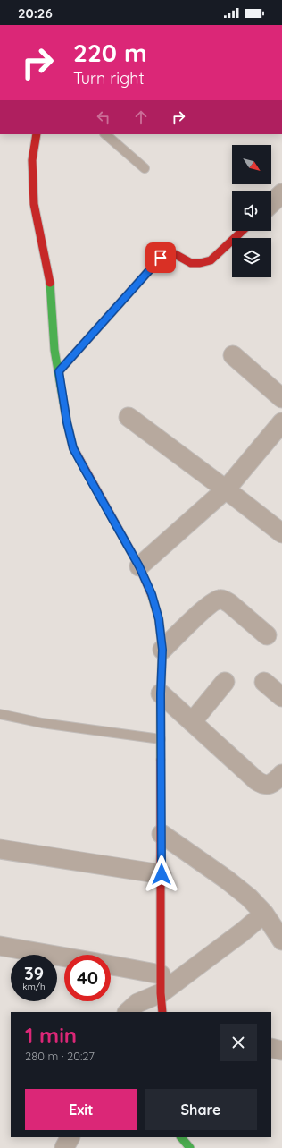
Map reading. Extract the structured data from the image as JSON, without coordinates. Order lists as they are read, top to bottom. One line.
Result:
{"north":"bottom right","page":{"status":"20:26","turn":["220 m","Turn right"],"speed":"39 km/h","limit":"40","heading":["1 min","280 m · 20:27"],"buttons":["Exit","Share"]}}
